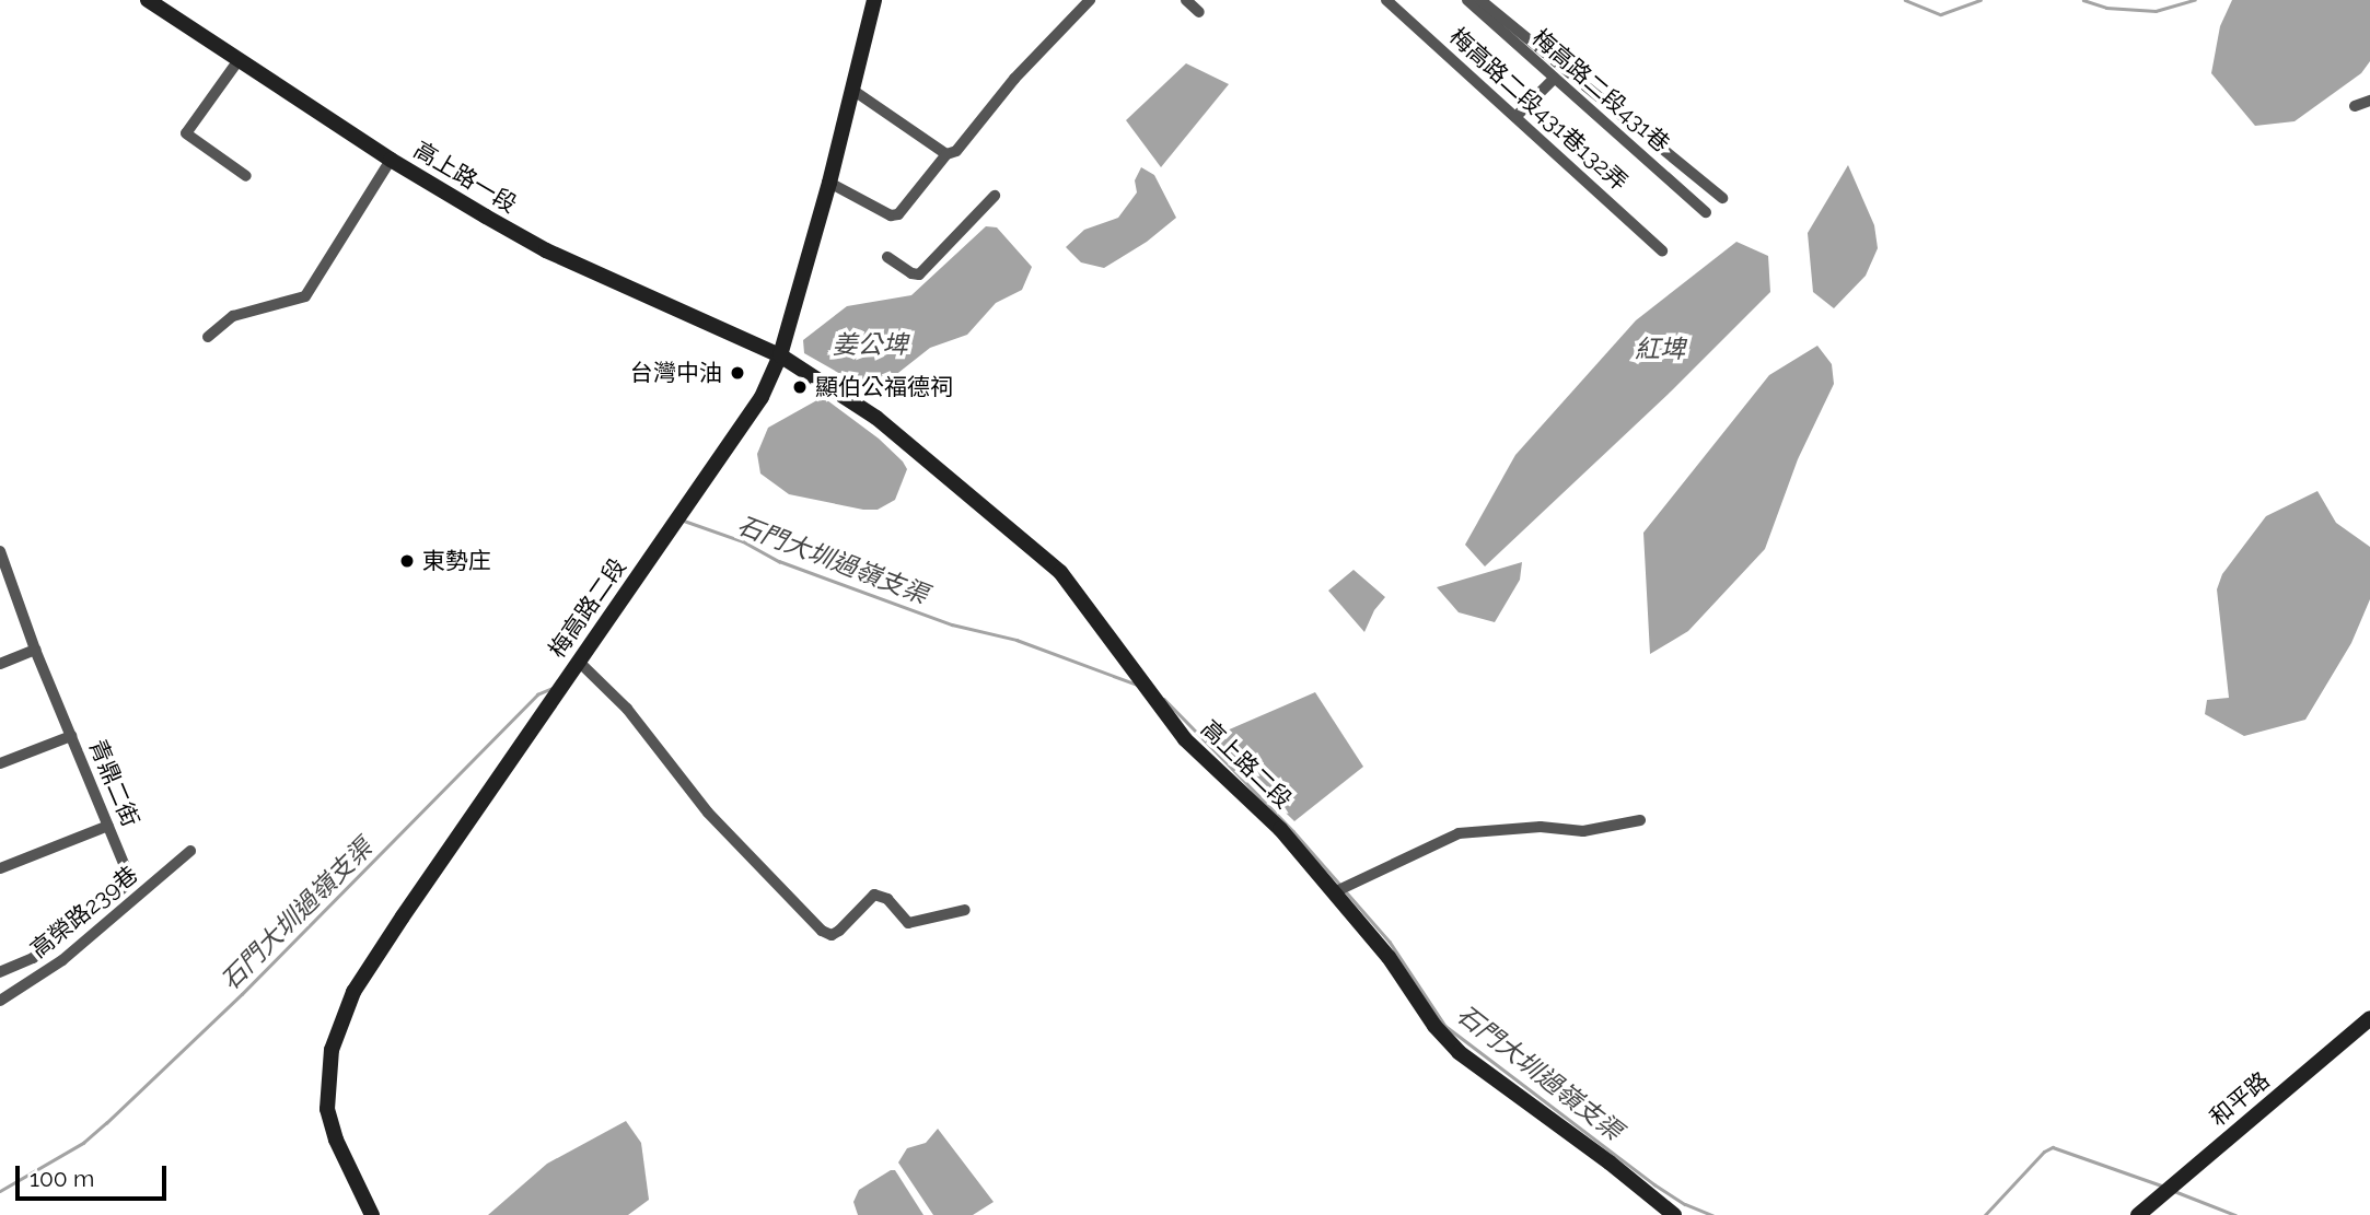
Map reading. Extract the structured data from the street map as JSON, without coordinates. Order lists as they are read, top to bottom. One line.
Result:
{"streets":{"street":["梅高路二段431巷","梅高路二段431巷132弄","高上路一段","梅高路二段","高上路二段","青鼎二街","高榮路239巷","和平路"]},"crossings":[["高上路一段","梅高路二段"],["高上路一段","高上路二段"],["梅高路二段","高上路二段"]],"water":["姜公埤","紅埤","石門大圳過嶺支渠"],"places":["台灣中油","顯伯公福德祠","東勢庄"],"scale_bar":"100 m"}
